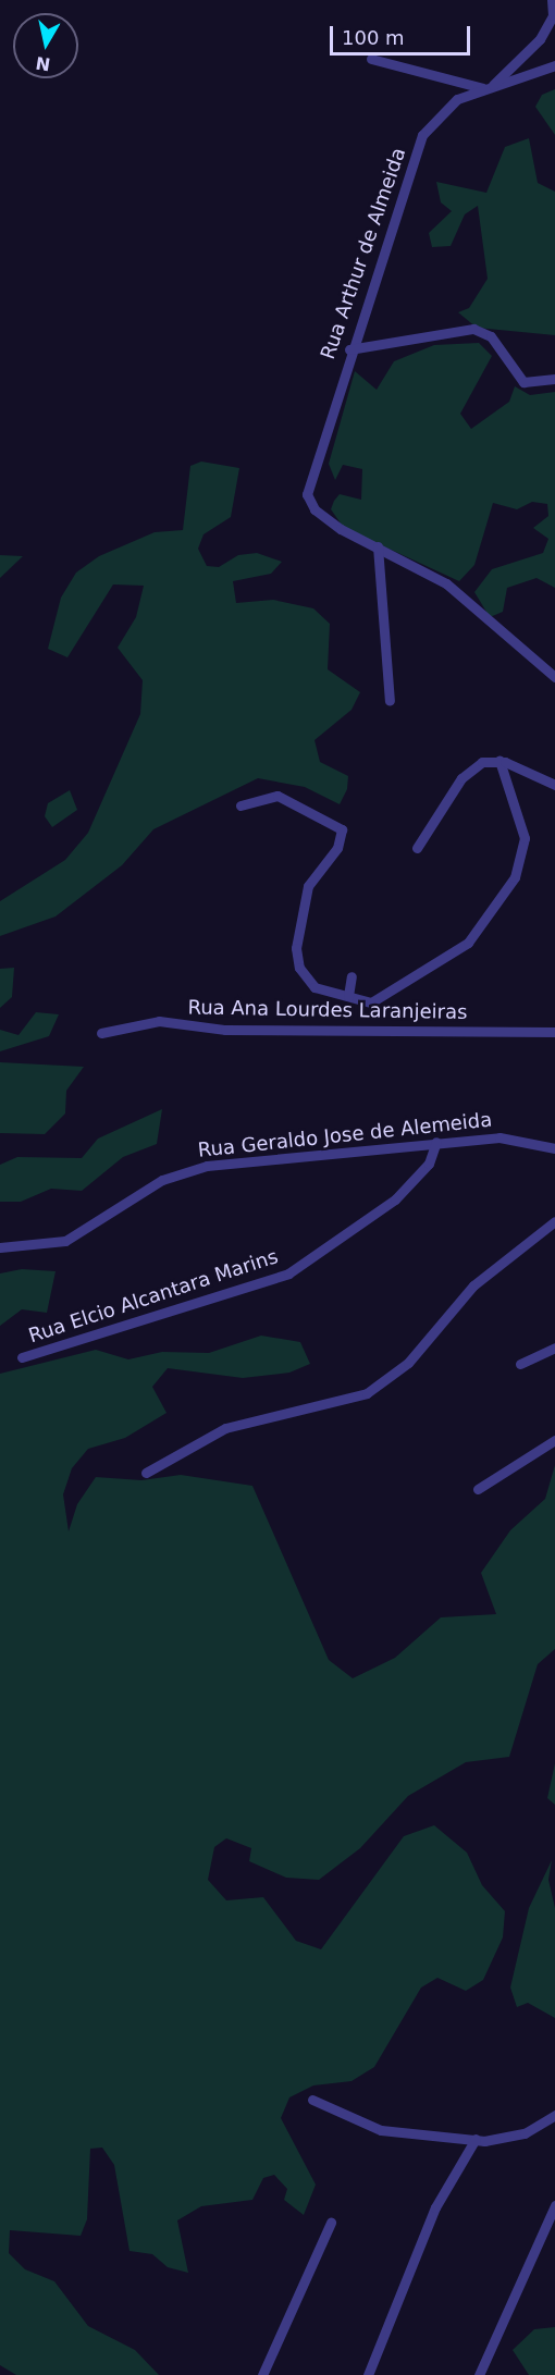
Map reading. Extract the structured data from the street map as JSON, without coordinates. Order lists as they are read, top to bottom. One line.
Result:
{"streets":{"street":["Rua Arthur de Almeida","Rua Ana Lourdes Laranjeiras","Rua Geraldo Jose de Alemeida","Rua Elcio Alcantara Marins"]},"crossings":[["Rua Geraldo Jose de Alemeida","Rua Elcio Alcantara Marins"]],"scale_bar":"100 m","north":"bottom"}
